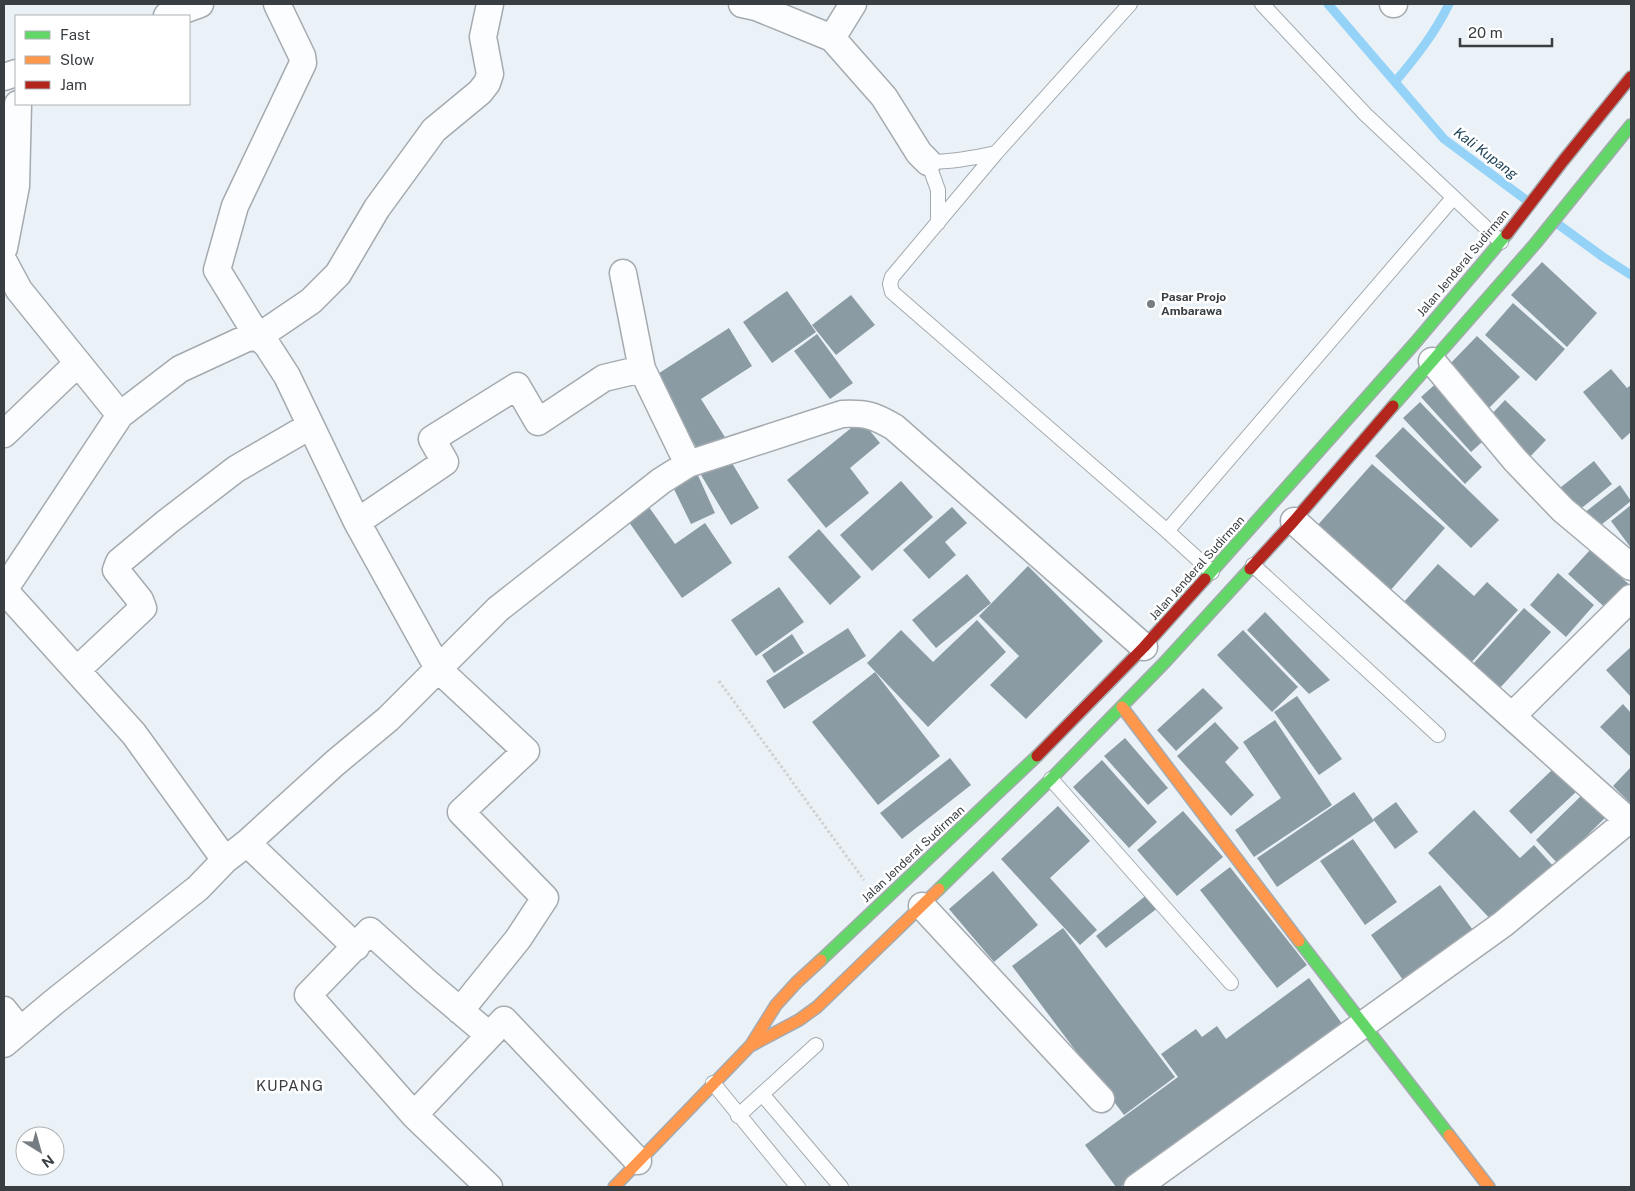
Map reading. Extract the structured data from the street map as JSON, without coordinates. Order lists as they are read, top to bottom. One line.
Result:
{"streets":{"main road":["Jalan Jenderal Sudirman"]},"districts":["KUPANG"],"water":["Kali Kupang"],"places":["Pasar Projo Ambarawa"],"legend":["Fast","Slow","Jam"],"scale_bar":"20 m","north":"bottom right"}
